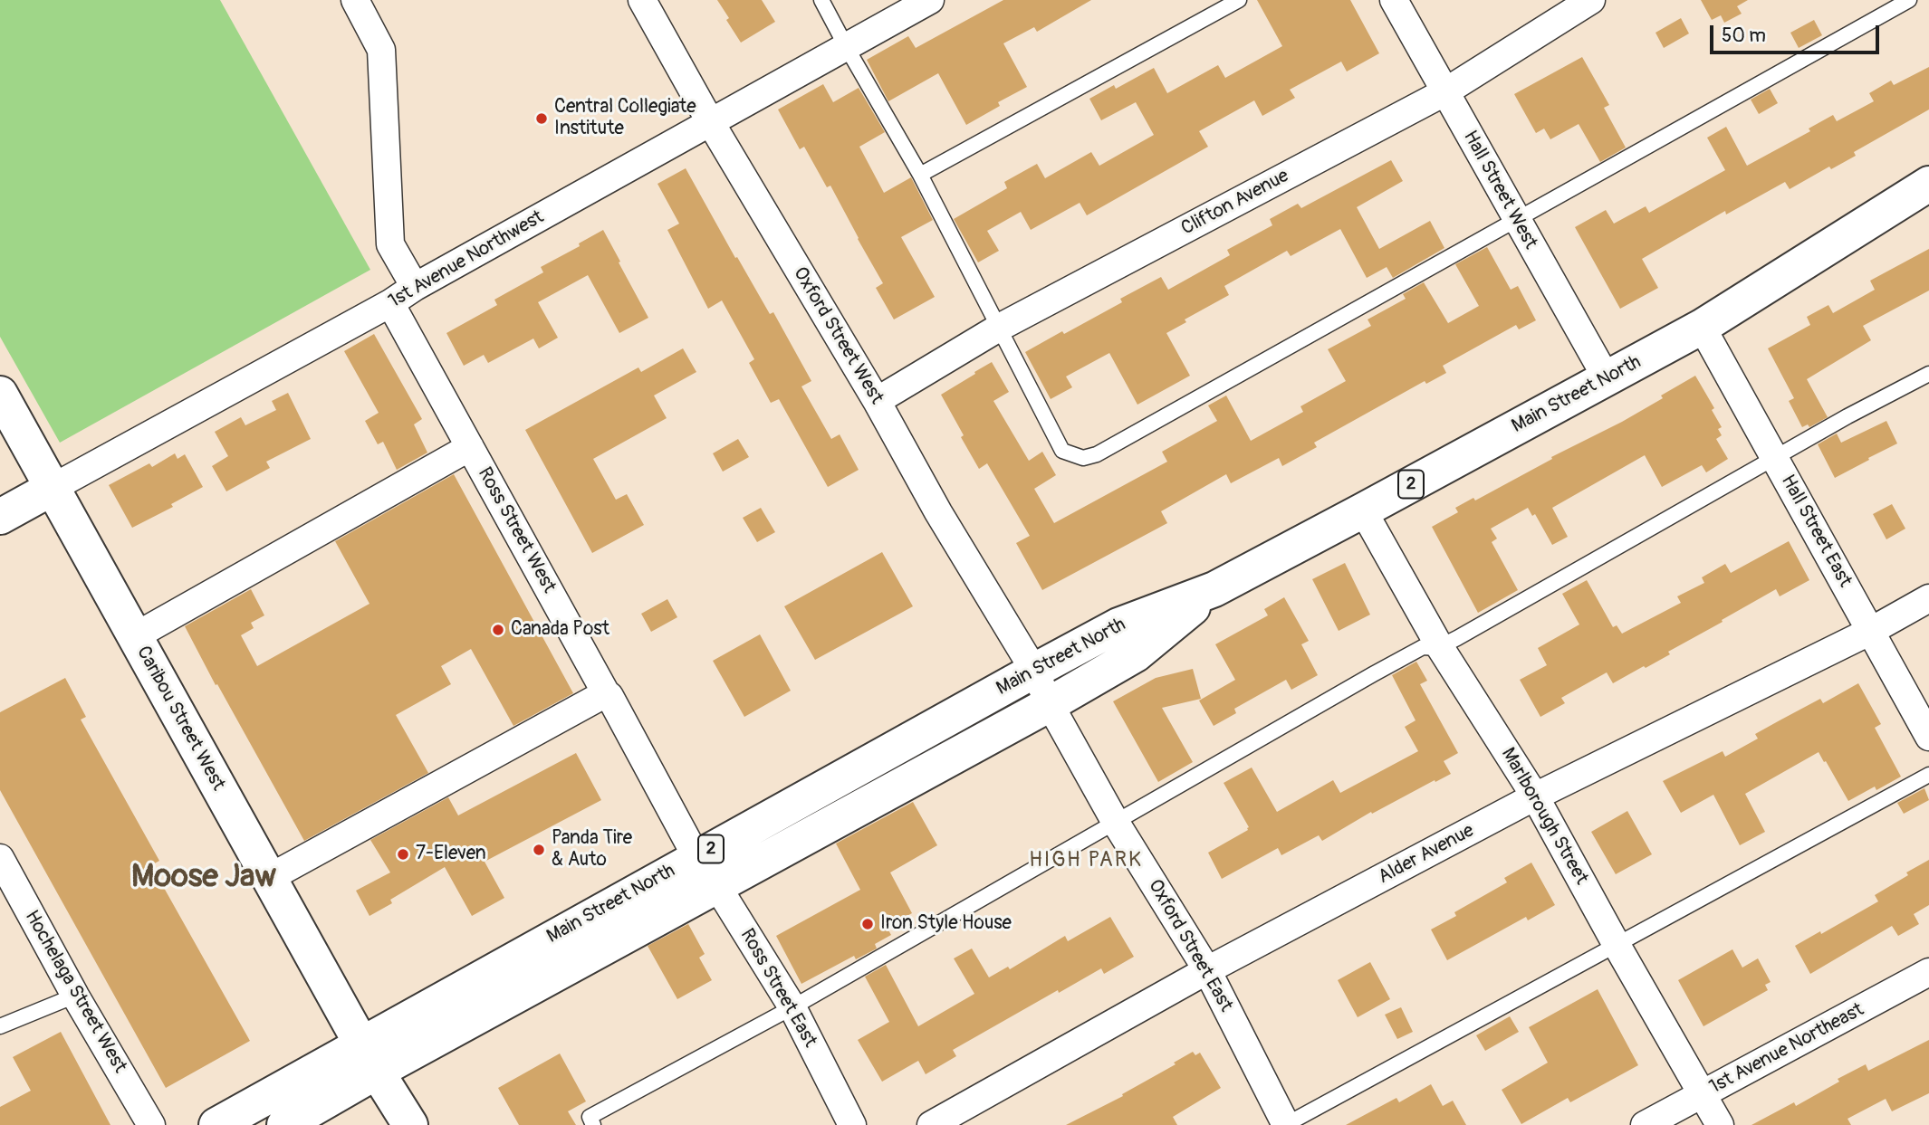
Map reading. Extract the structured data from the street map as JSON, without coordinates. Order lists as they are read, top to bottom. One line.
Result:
{"streets":{"main road":["1st Avenue Northwest","Main Street North","2","Caribou Street West"],"street":["Hall Street West","Clifton Avenue","Oxford Street West","Ross Street West","Hall Street East","Marlborough Street","Alder Avenue","Oxford Street East","Ross Street East","Hochelaga Street West","1st Avenue Northeast"]},"crossings":[["Hall Street West","Clifton Avenue"],["Hall Street West","Main Street North"],["Clifton Avenue","Oxford Street West"],["1st Avenue Northwest","Oxford Street West"],["1st Avenue Northwest","Ross Street West"],["1st Avenue Northwest","Caribou Street West"],["Oxford Street West","Main Street North"],["Oxford Street West","Oxford Street East"],["Main Street North","Ross Street West"],["Main Street North","Hall Street East"],["Main Street North","Caribou Street West"],["Main Street North","Marlborough Street"],["Main Street North","Oxford Street East"],["Main Street North","Ross Street East"],["Ross Street West","Ross Street East"],["Hall Street East","Alder Avenue"],["Marlborough Street","Alder Avenue"],["Marlborough Street","1st Avenue Northeast"],["Alder Avenue","Oxford Street East"]],"districts":["HIGH PARK","Moose Jaw"],"places":["Central Collegiate Institute","Canada Post","Panda Tire & Auto","7-Eleven","Iron Style House"],"scale_bar":"50 m"}
